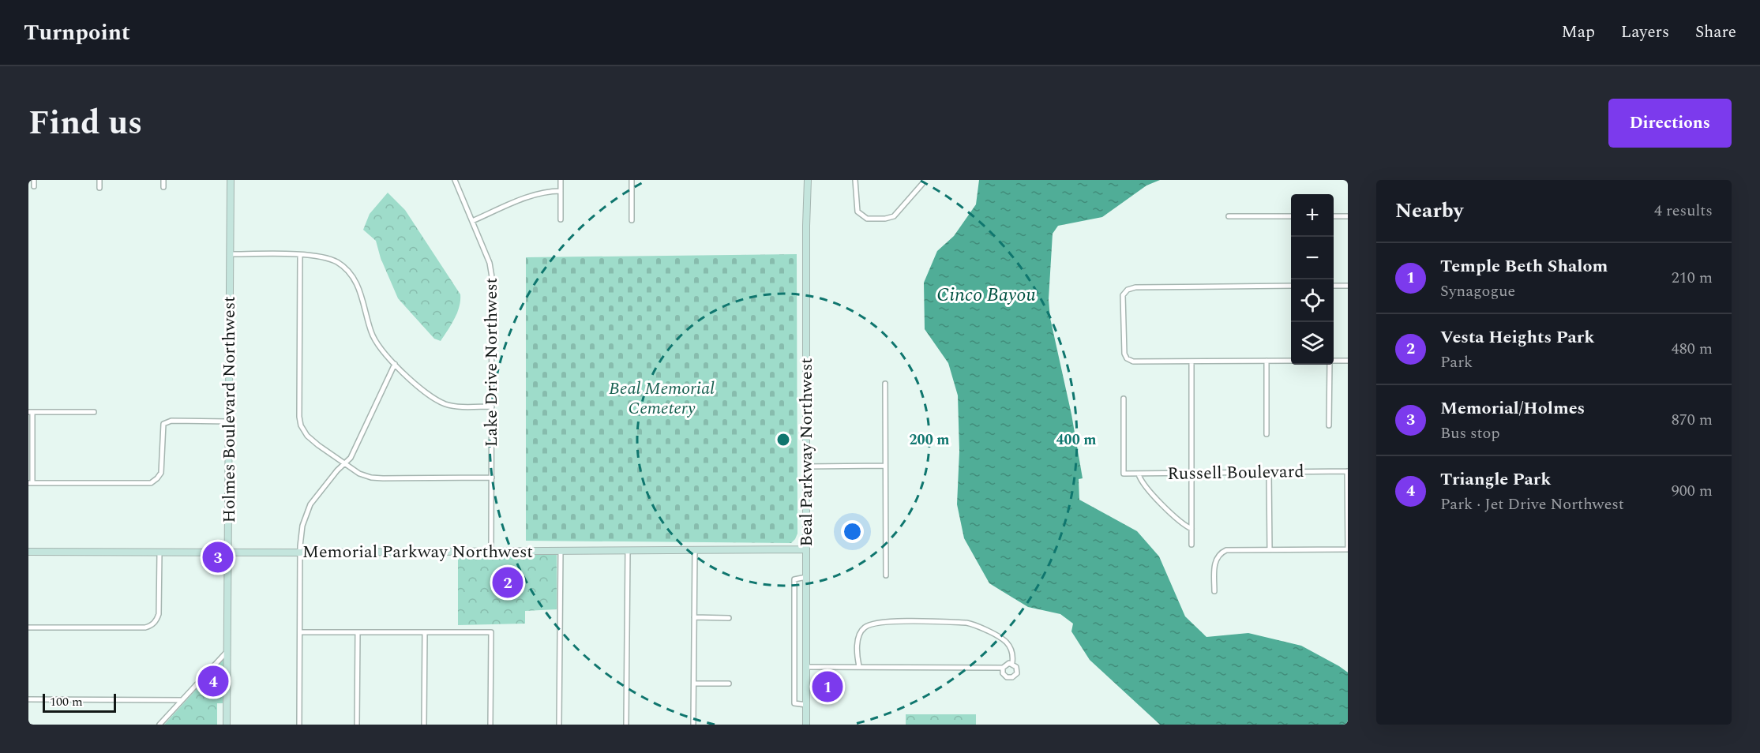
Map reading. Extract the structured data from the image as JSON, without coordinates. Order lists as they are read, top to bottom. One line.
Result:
{"streets":{"street":["Lake Drive Northwest","Holmes Boulevard Northwest","Beal Parkway Northwest","Russell Boulevard","Memorial Parkway Northwest"]},"crossings":[["Lake Drive Northwest","Memorial Parkway Northwest"],["Holmes Boulevard Northwest","Memorial Parkway Northwest"],["Beal Parkway Northwest","Memorial Parkway Northwest"]],"water":["Cinco Bayou"],"parks":["Beal Memorial Cemetery"],"scale_bar":"100 m","page":{"header":"Turnpoint","nav":["Map","Layers","Share"],"title":"Find us","buttons":"Directions","heading":["Nearby","4 results"],"map_buttons":["+","−"],"list":[{"mark":"1","name":"Temple Beth Shalom","note":"Synagogue","value":"210 m"},{"mark":"2","name":"Vesta Heights Park","note":"Park","value":"480 m"},{"mark":"3","name":"Memorial/Holmes","note":"Bus stop","value":"870 m"},{"mark":"4","name":"Triangle Park","note":"Park · Jet Drive Northwest","value":"900 m"}],"pins":["3","2","4","1"],"scale":"100 m"},"rings":["200 m","400 m"]}
